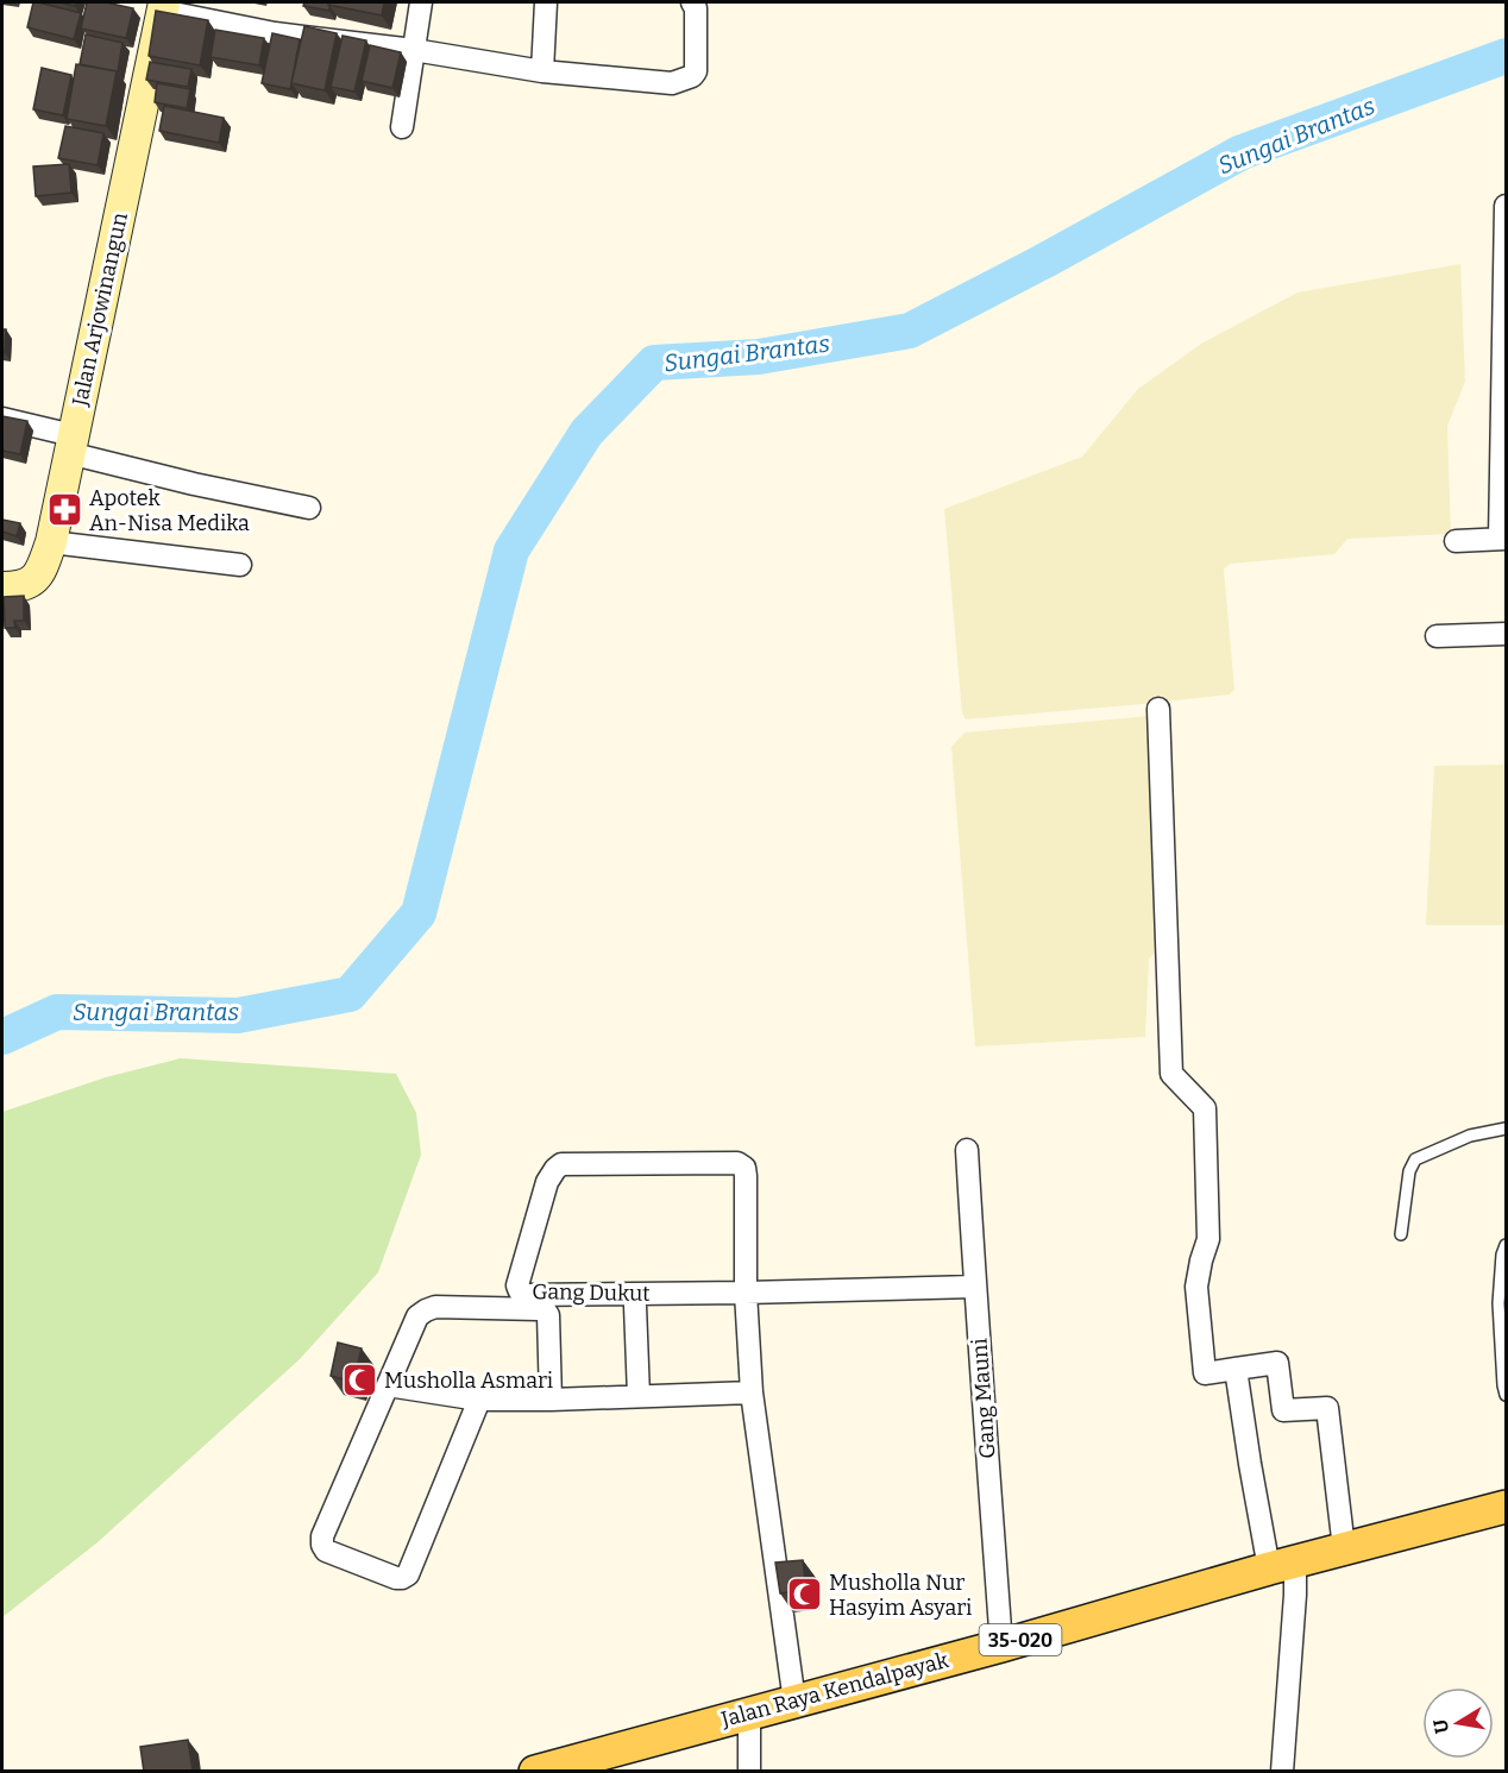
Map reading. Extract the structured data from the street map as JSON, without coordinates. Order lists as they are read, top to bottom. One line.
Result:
{"streets":{"main road":["Jalan Arjowinangun","35-020","Jalan Raya Kendalpayak"],"street":["Gang Dukut","Gang Mauni"]},"crossings":[["Gang Mauni","Jalan Raya Kendalpayak"]],"water":["Sungai Brantas"],"places":{"pharmacy":["Apotek An-Nisa Medika"],"mosque":["Musholla Asmari","Musholla Nur Hasyim Asyari"]},"north":"left"}
